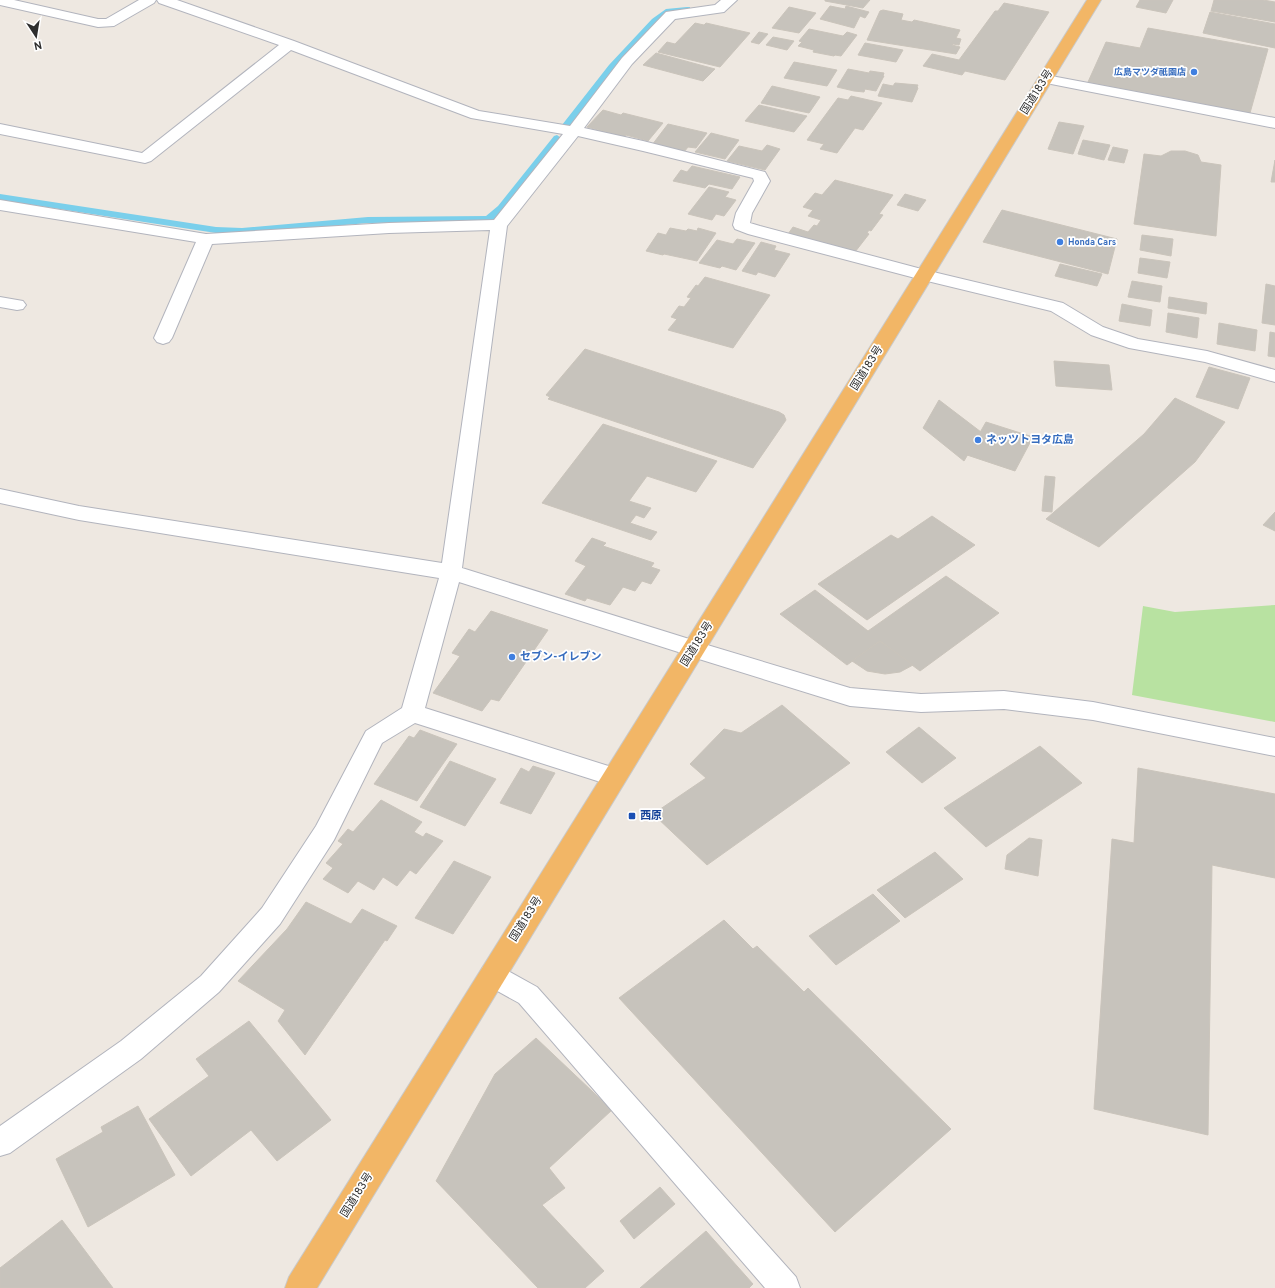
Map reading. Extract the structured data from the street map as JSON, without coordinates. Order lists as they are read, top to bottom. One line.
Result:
{"streets":{"highway":["国道183号"]},"places":{"other":["広島マツダ祇園店","Honda Cars","ネッツトヨタ広島","セブン-イレブン"],"transit":["西原"]},"north":"bottom"}
